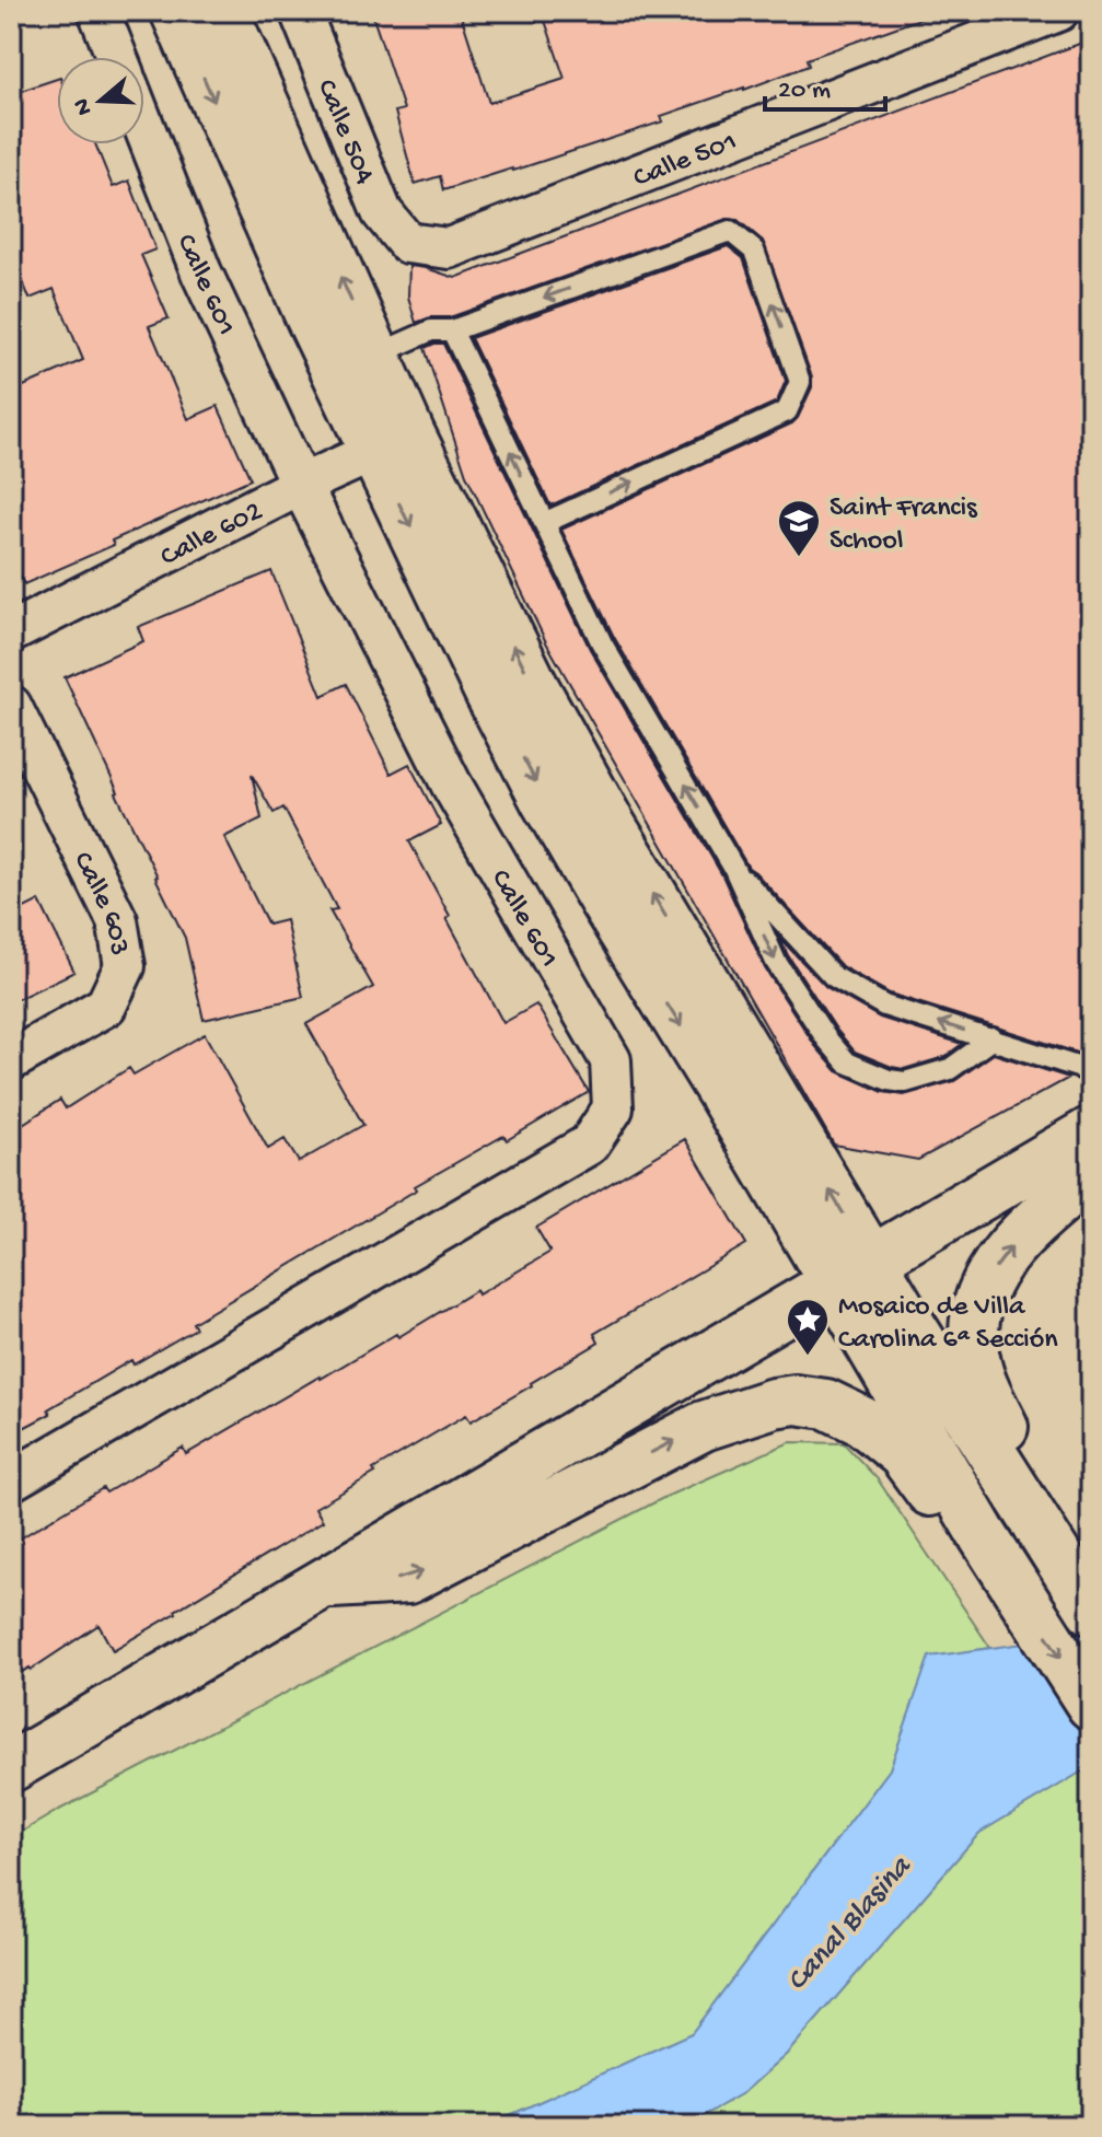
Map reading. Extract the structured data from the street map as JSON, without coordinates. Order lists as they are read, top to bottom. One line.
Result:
{"streets":{"street":["Calle 504","Calle 501","Calle 601","Calle 602","Calle 603"]},"crossings":[["Calle 504","Calle 501"],["Calle 601","Calle 602"]],"water":["Canal Blasina"],"places":{"school or university":["Saint Francis School"],"place":["Mosaico de Villa Carolina 6ª Sección"]},"scale_bar":"20 m","north":"left"}
